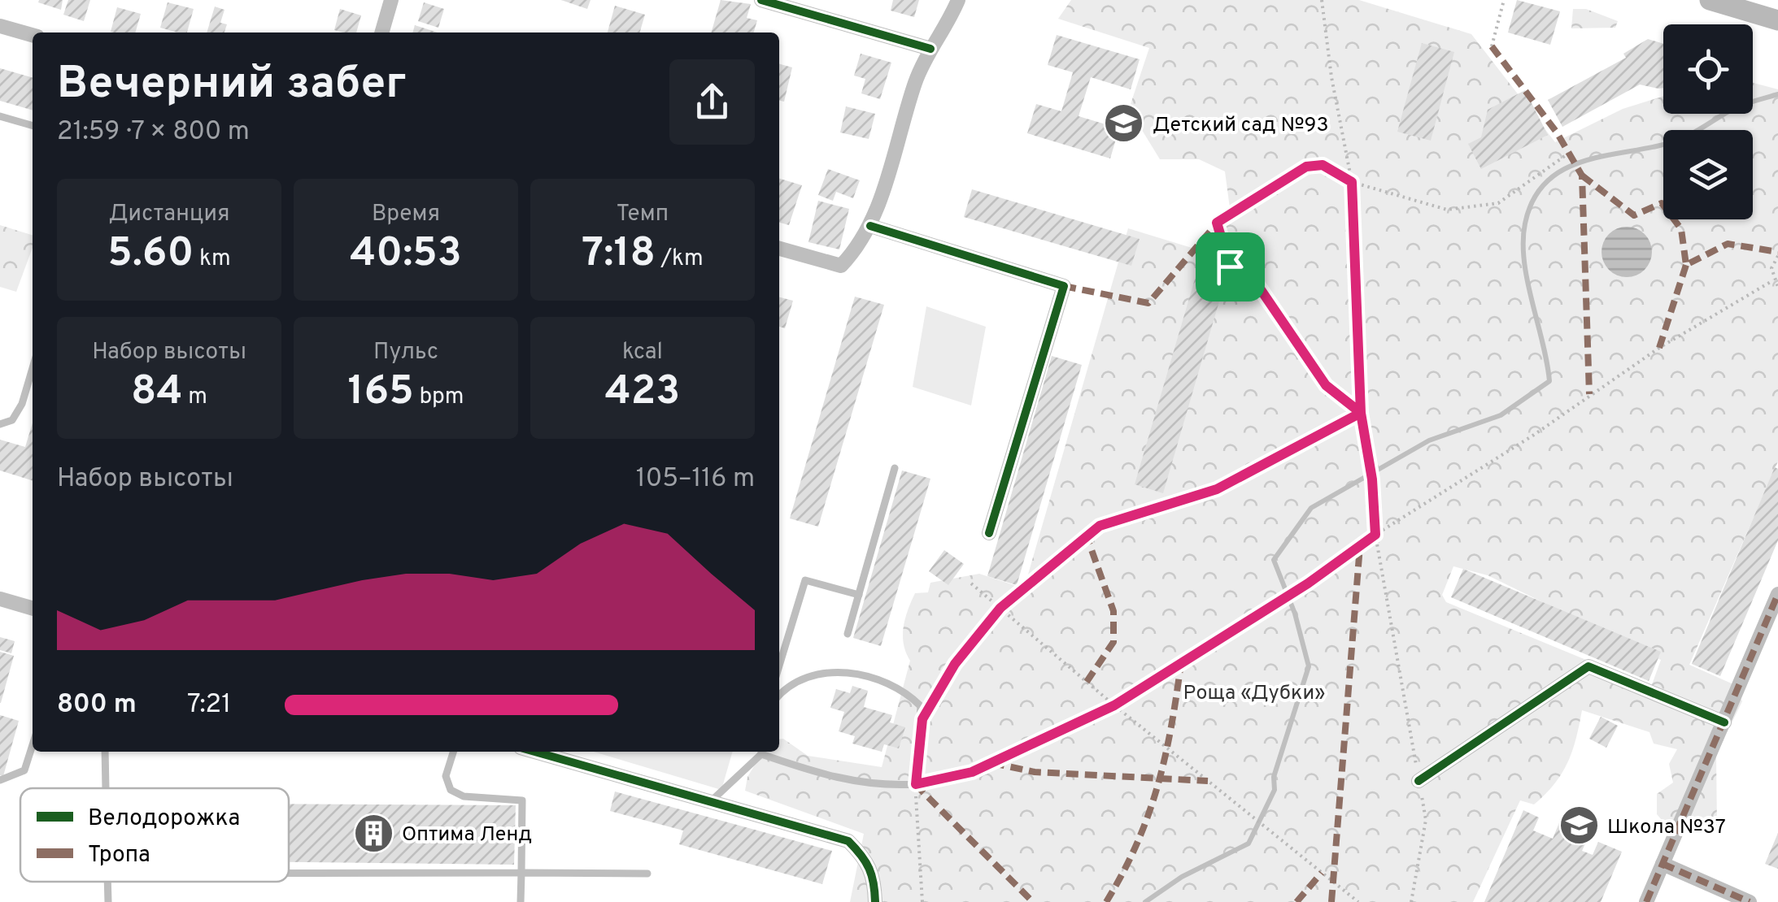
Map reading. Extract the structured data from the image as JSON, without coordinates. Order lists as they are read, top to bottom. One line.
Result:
{"parks":["Роща «Дубки»"],"places":{"school or university":["Детский сад №93","Школа №37"],"building":["Оптима Ленд"]},"legend":["Велодорожка","Тропа"],"page":{"heading":["Вечерний забег","21:59 · 7 × 800 m"],"stats":[["Дистанция","5.60 km"],["Время","40:53"],["Темп","7:18 /km"],["Набор высоты","84 m"],["Пульс","165 bpm"],["kcal","423"]],"chart":["Набор высоты","105–116 m"],"list":[{"name":"800 m","note":"7:21"}]}}
